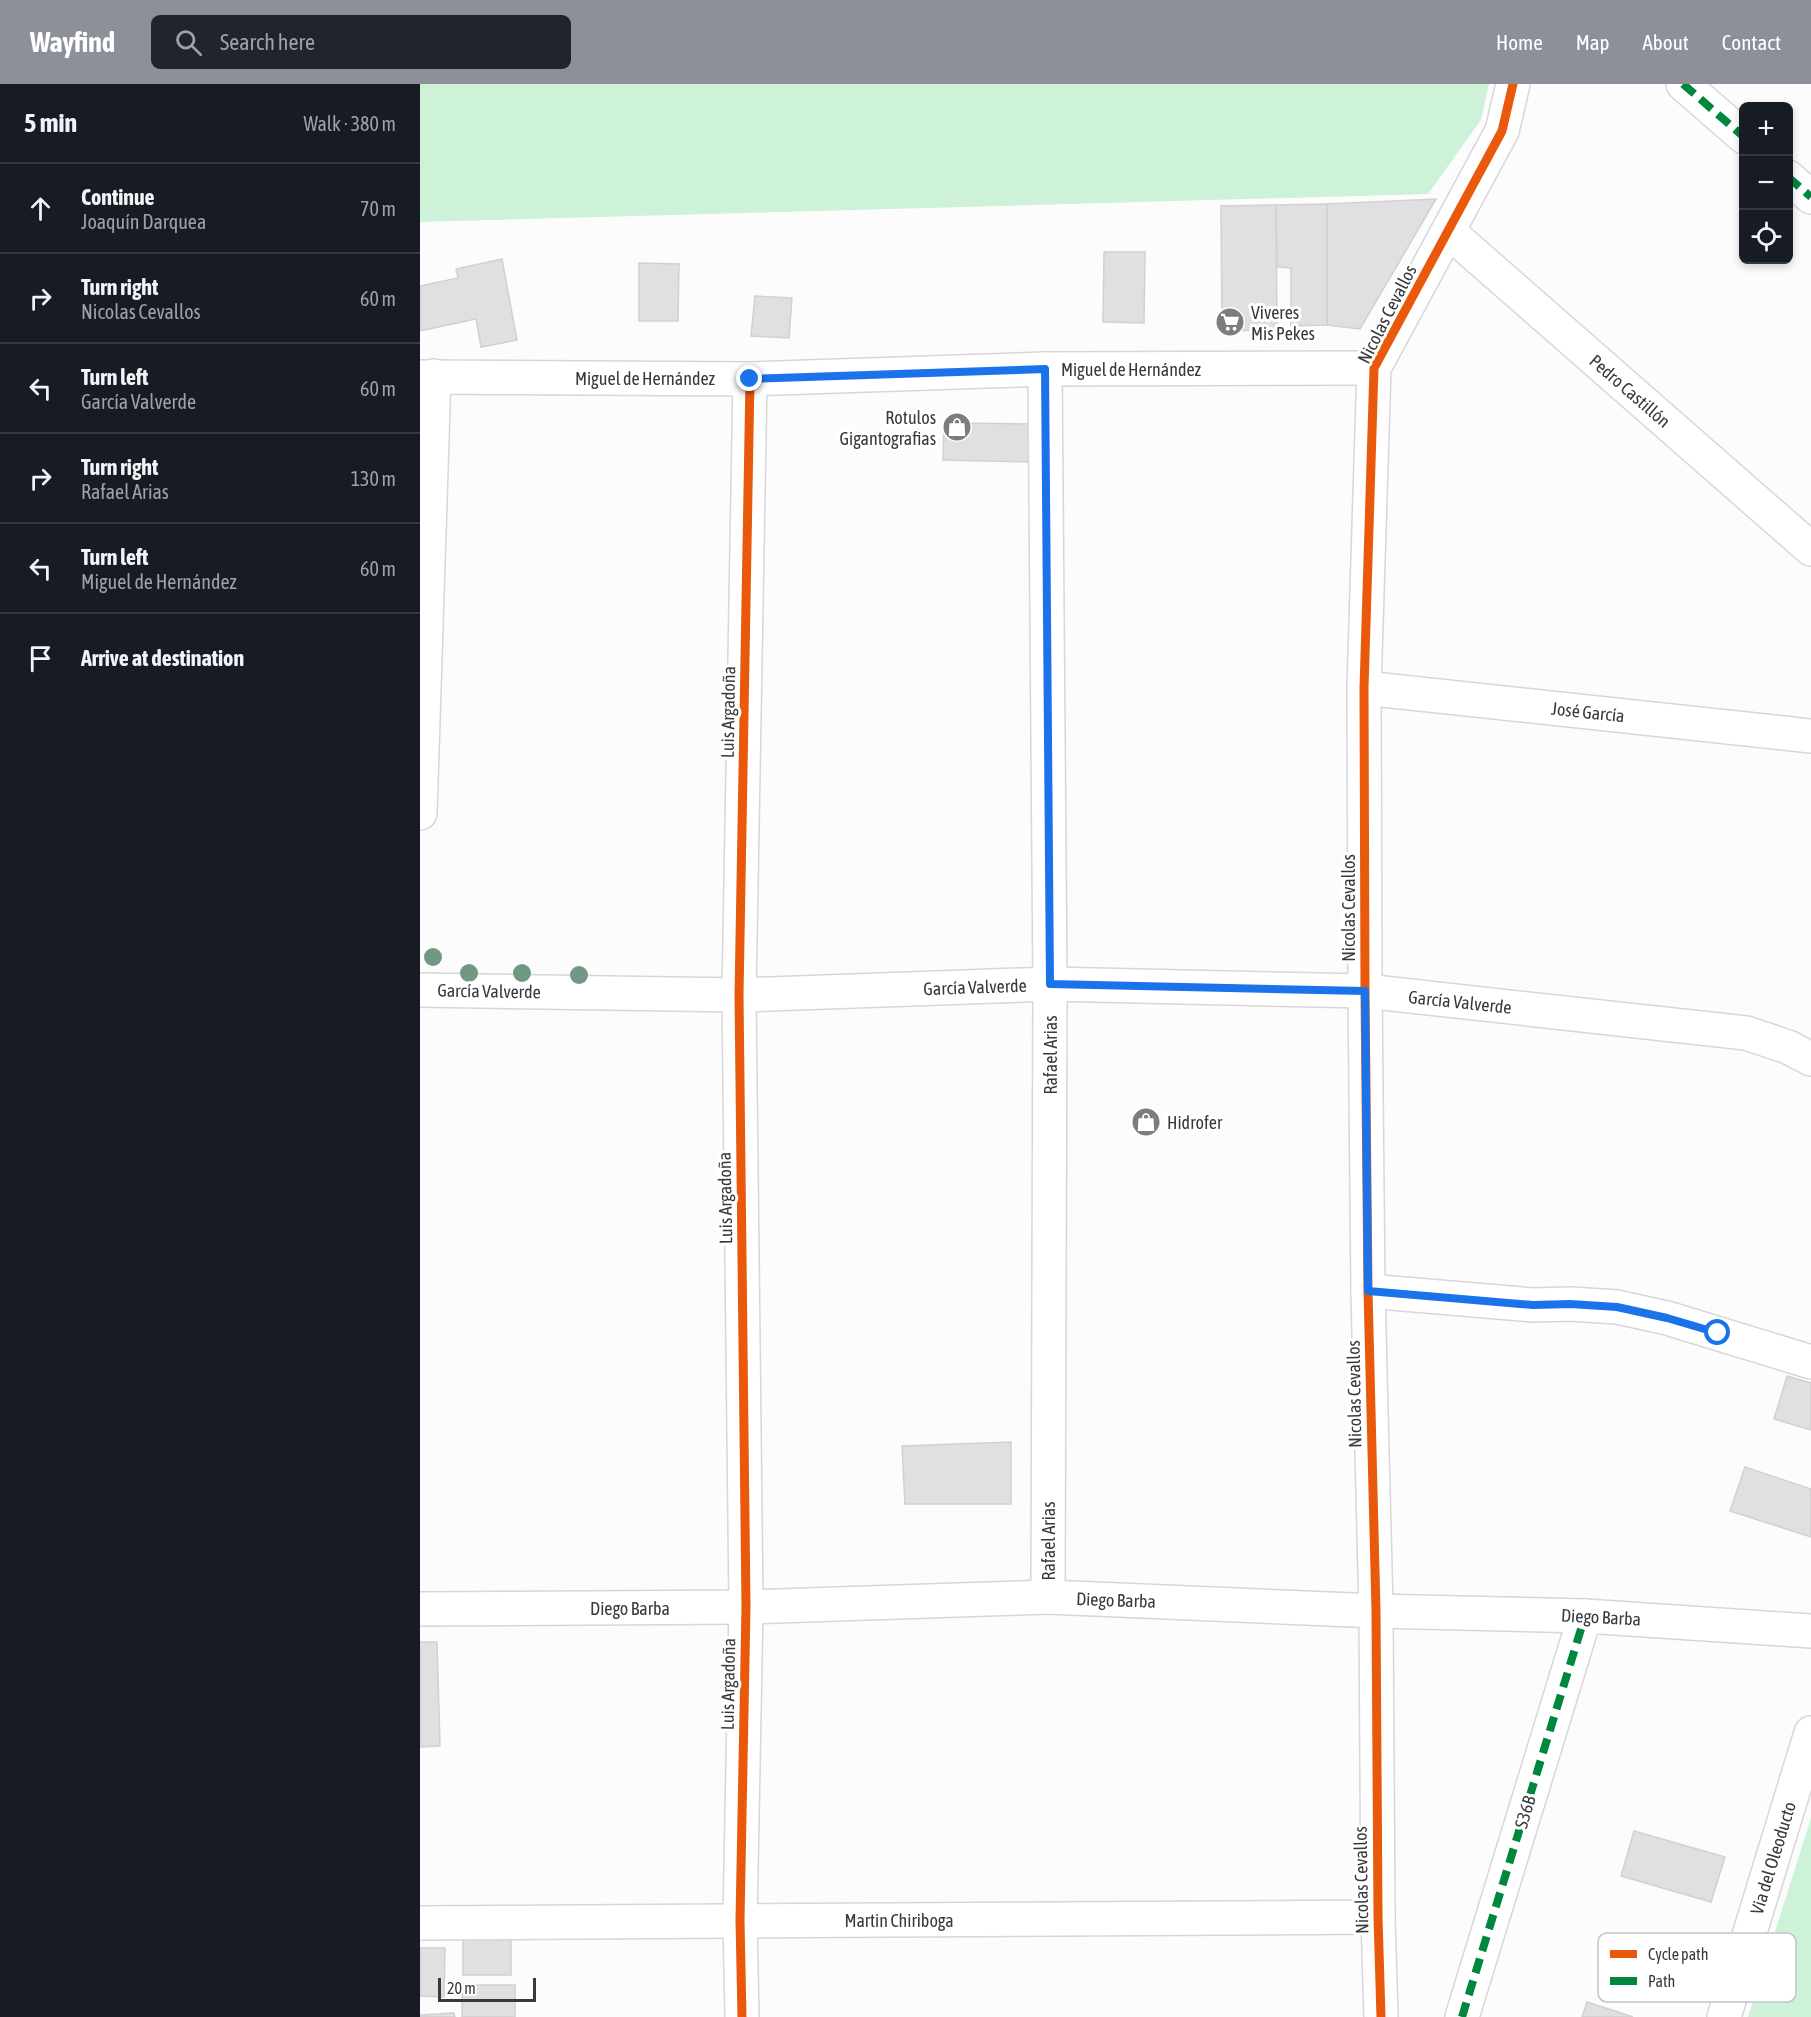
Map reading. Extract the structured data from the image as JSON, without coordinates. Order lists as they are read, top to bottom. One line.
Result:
{"streets":{"street":["Nicolas Cevallos","Miguel de Hernández","Pedro Castillón","Luis Argadoña","José García","García Valverde","Rafael Arias","Diego Barba","S36B","Via del Oleoducto","Martin Chiriboga"]},"crossings":[["Nicolas Cevallos","Miguel de Hernández"],["Nicolas Cevallos","Pedro Castillón"],["Nicolas Cevallos","José García"],["Nicolas Cevallos","García Valverde"],["Nicolas Cevallos","Diego Barba"],["Nicolas Cevallos","Martin Chiriboga"],["Miguel de Hernández","Luis Argadoña"],["Miguel de Hernández","Rafael Arias"],["Luis Argadoña","García Valverde"],["Luis Argadoña","Diego Barba"],["Luis Argadoña","Martin Chiriboga"],["García Valverde","Rafael Arias"],["Rafael Arias","Diego Barba"],["Diego Barba","S36B"]],"places":{"supermarket":["Viveres Mis Pekes"],"shop":["Rotulos Gigantografias","Hidrofer"]},"legend":["Cycle path","Path"],"scale_bar":"20 m","page":{"header":"Wayfind","search":"Search here","nav":["Home","Map","About","Contact"],"heading":["5 min","Walk · 380 m"],"map_buttons":["+","−"],"list":[["Continue","Joaquín Darquea","70 m"],["Turn right","Nicolas Cevallos","60 m"],["Turn left","García Valverde","60 m"],["Turn right","Rafael Arias","130 m"],["Turn left","Miguel de Hernández","60 m"],"Arrive at destination"],"scale":"20 m"}}
